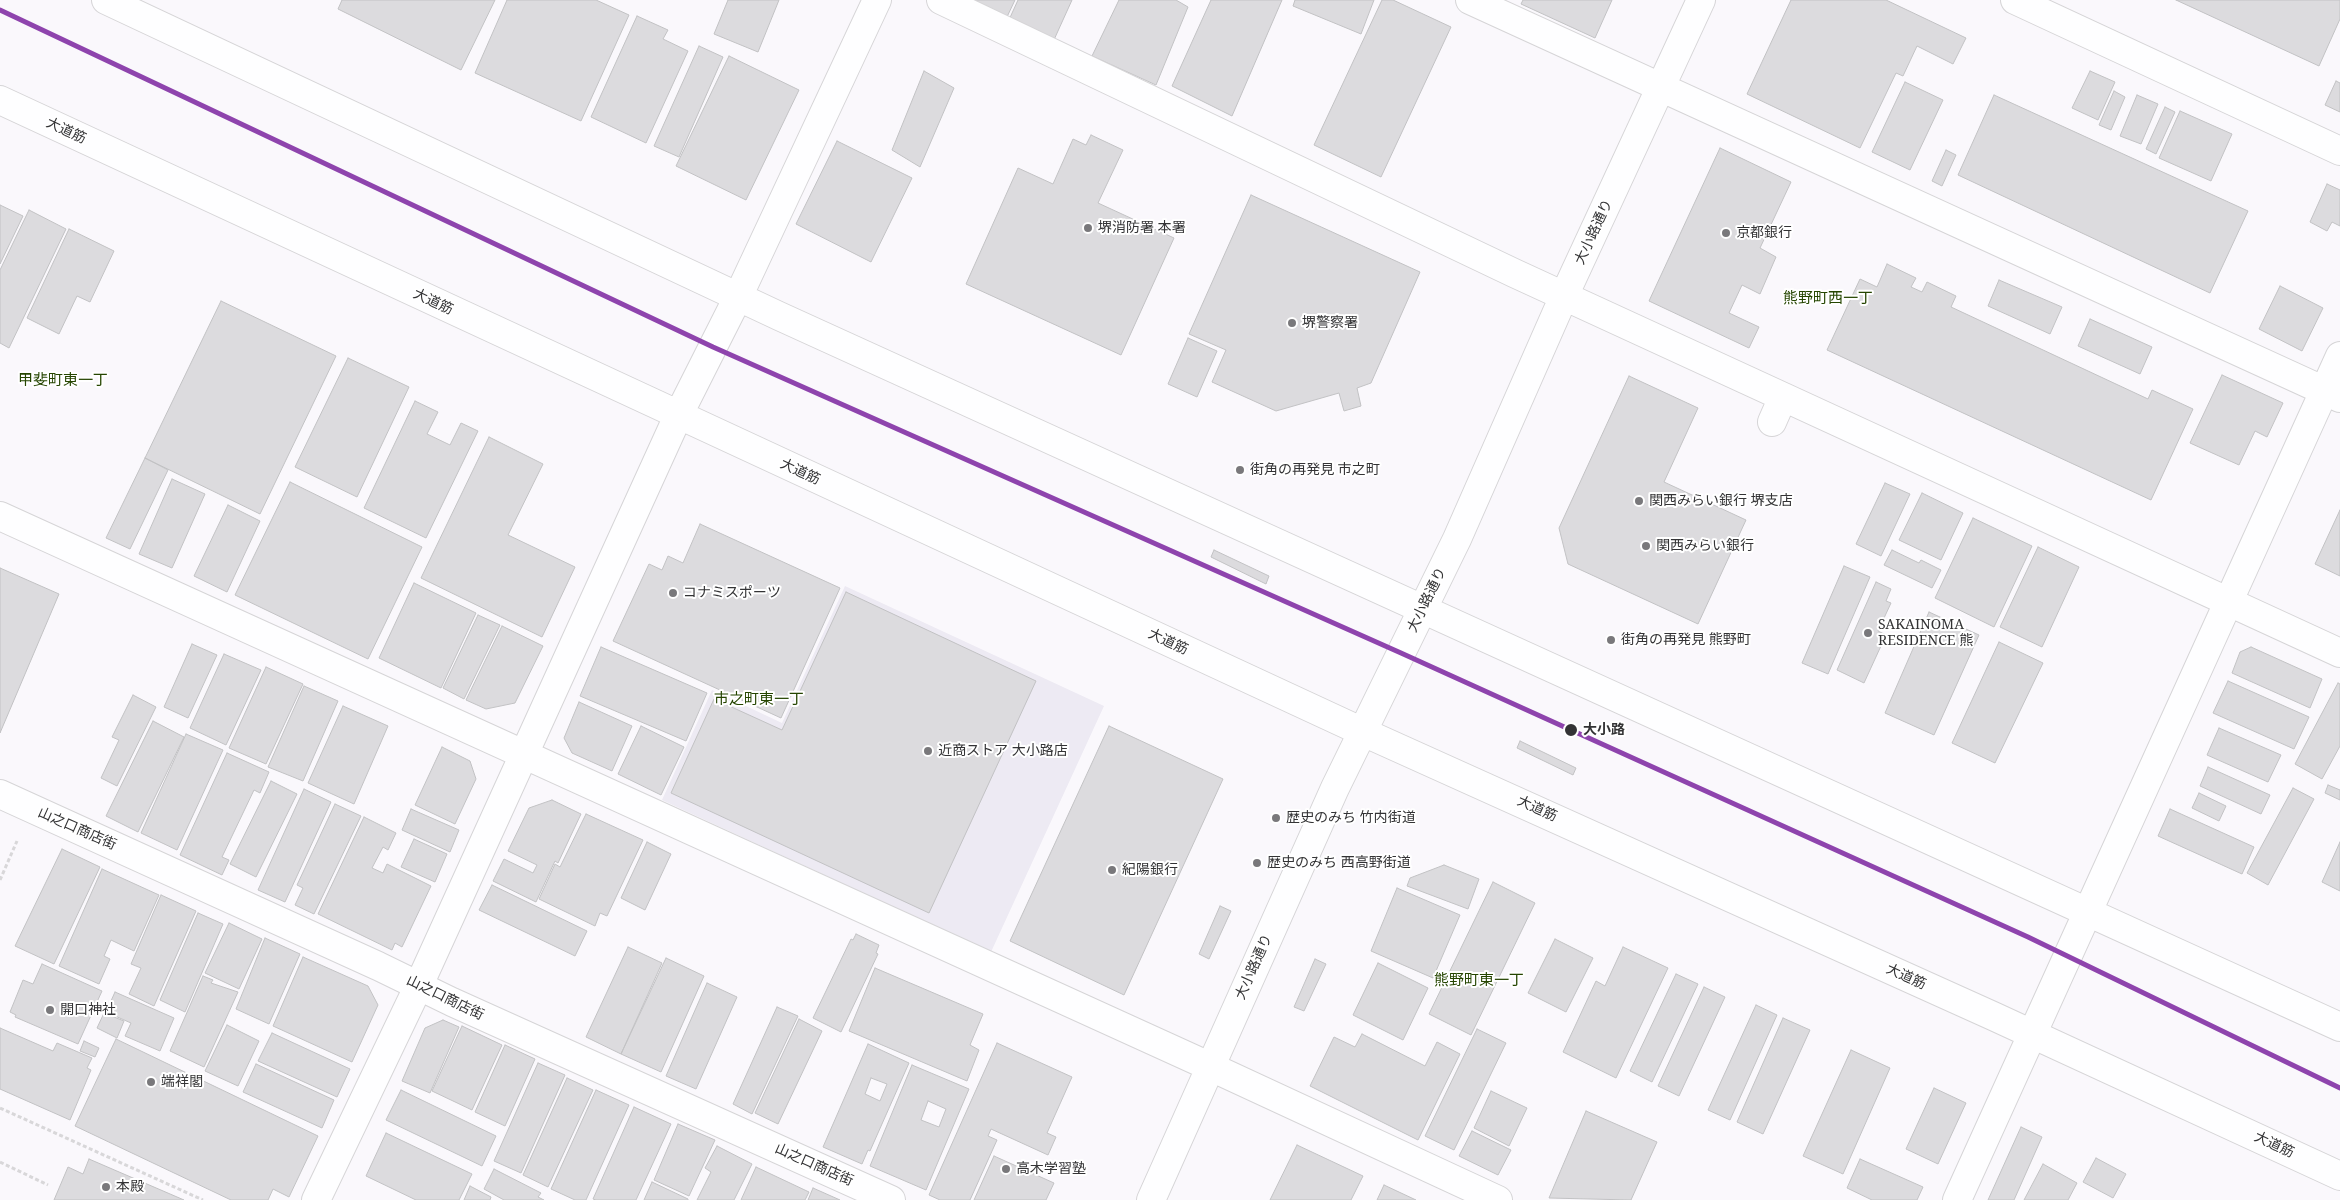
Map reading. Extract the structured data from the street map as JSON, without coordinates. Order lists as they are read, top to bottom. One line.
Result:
{"streets":{"street":["大道筋","大小路通り","山之口商店街"]},"crossings":[["大道筋","大小路通り"]],"districts":["熊野町西一丁","甲斐町東一丁","市之町東一丁","熊野町東一丁"],"places":["堺消防署 本署","京都銀行","堺警察署","街角の再発見 市之町","関西みらい銀行 堺支店","関西みらい銀行","コナミスポーツ","SAKAINOMA RESIDENCE 熊","街角の再発見 熊野町","大小路","近商ストア 大小路店","歴史のみち 竹内街道","歴史のみち 西高野街道","紀陽銀行","開口神社","端祥閣","高木学習塾","本殿"]}
